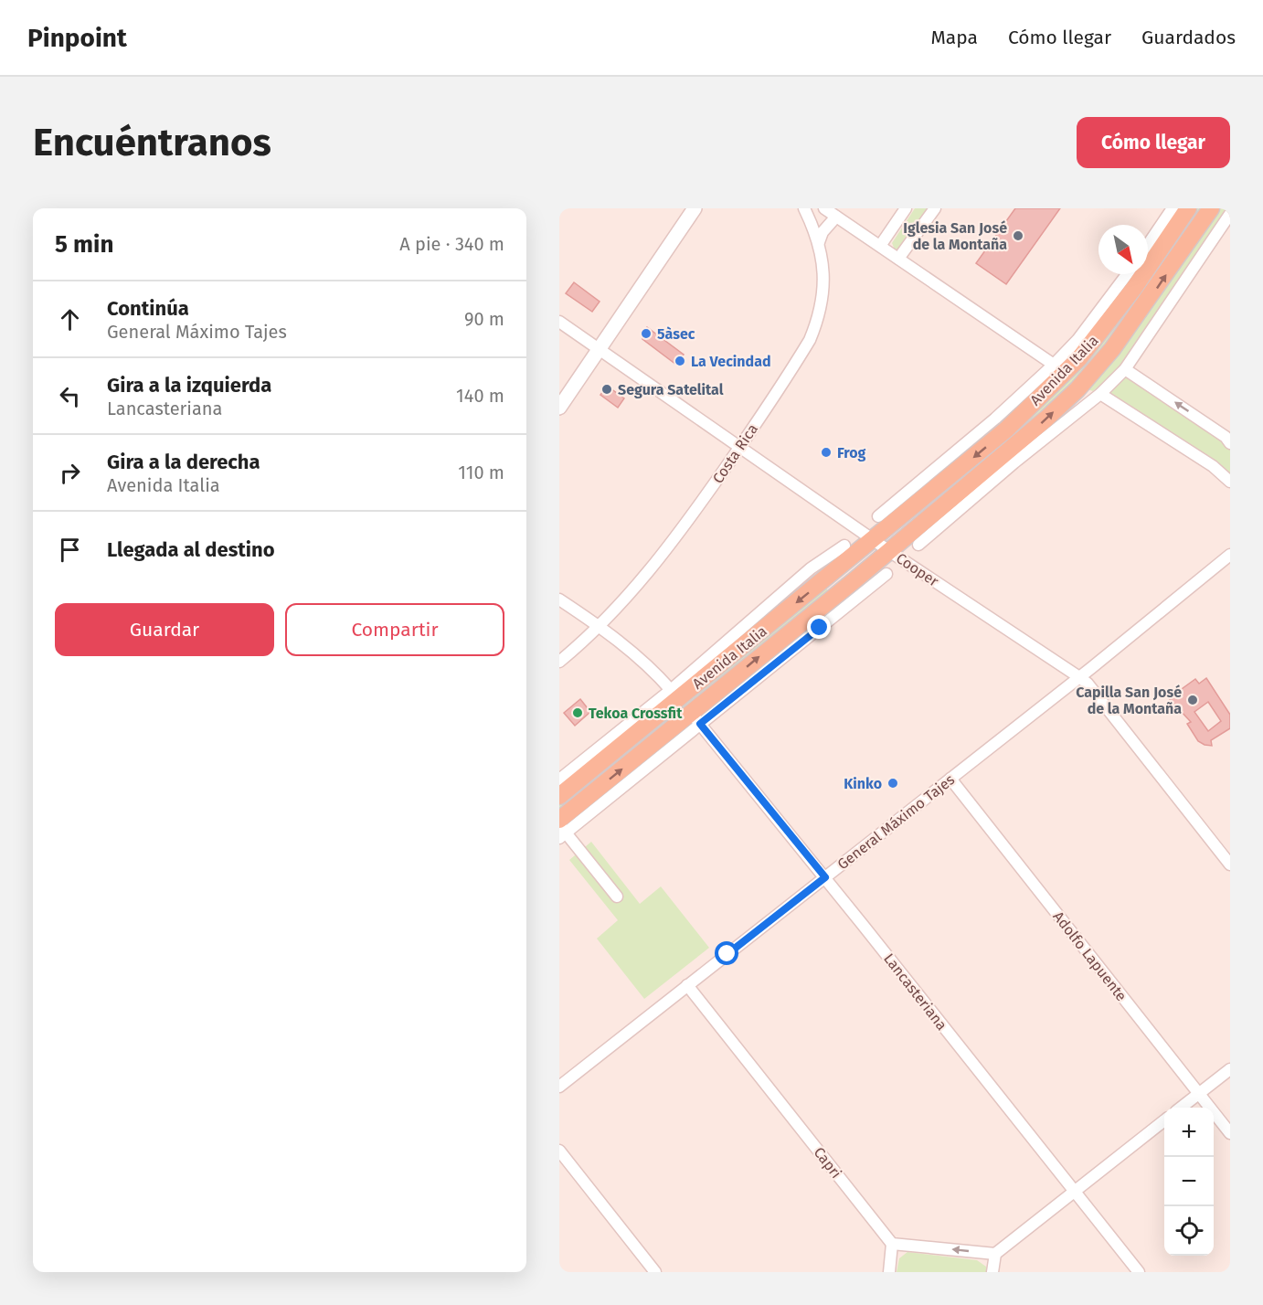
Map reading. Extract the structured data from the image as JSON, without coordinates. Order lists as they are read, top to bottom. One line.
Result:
{"streets":{"main road":["Avenida Italia"],"street":["Costa Rica","Cooper","General Máximo Tajes","Adolfo Lapuente","Lancasteriana","Capri"]},"crossings":[["Avenida Italia","Cooper"],["Avenida Italia","Lancasteriana"],["Costa Rica","Cooper"],["Cooper","General Máximo Tajes"],["General Máximo Tajes","Adolfo Lapuente"],["General Máximo Tajes","Lancasteriana"],["General Máximo Tajes","Capri"]],"places":["Iglesia San José de la Montaña","5àsec","La Vecindad","Segura Satelital","Frog","Capilla San José de la Montaña","Tekoa Crossfit","Kinko"],"north":"bottom right","page":{"header":"Pinpoint","nav":["Mapa","Cómo llegar","Guardados"],"buttons":["Cómo llegar",["Guardar","Compartir"]],"title":"Encuéntranos","heading":["5 min","A pie · 340 m"],"list":[["Continúa","General Máximo Tajes","90 m"],["Gira a la izquierda","Lancasteriana","140 m"],["Gira a la derecha","Avenida Italia","110 m"],"Llegada al destino"],"map_buttons":["+","−"]}}
